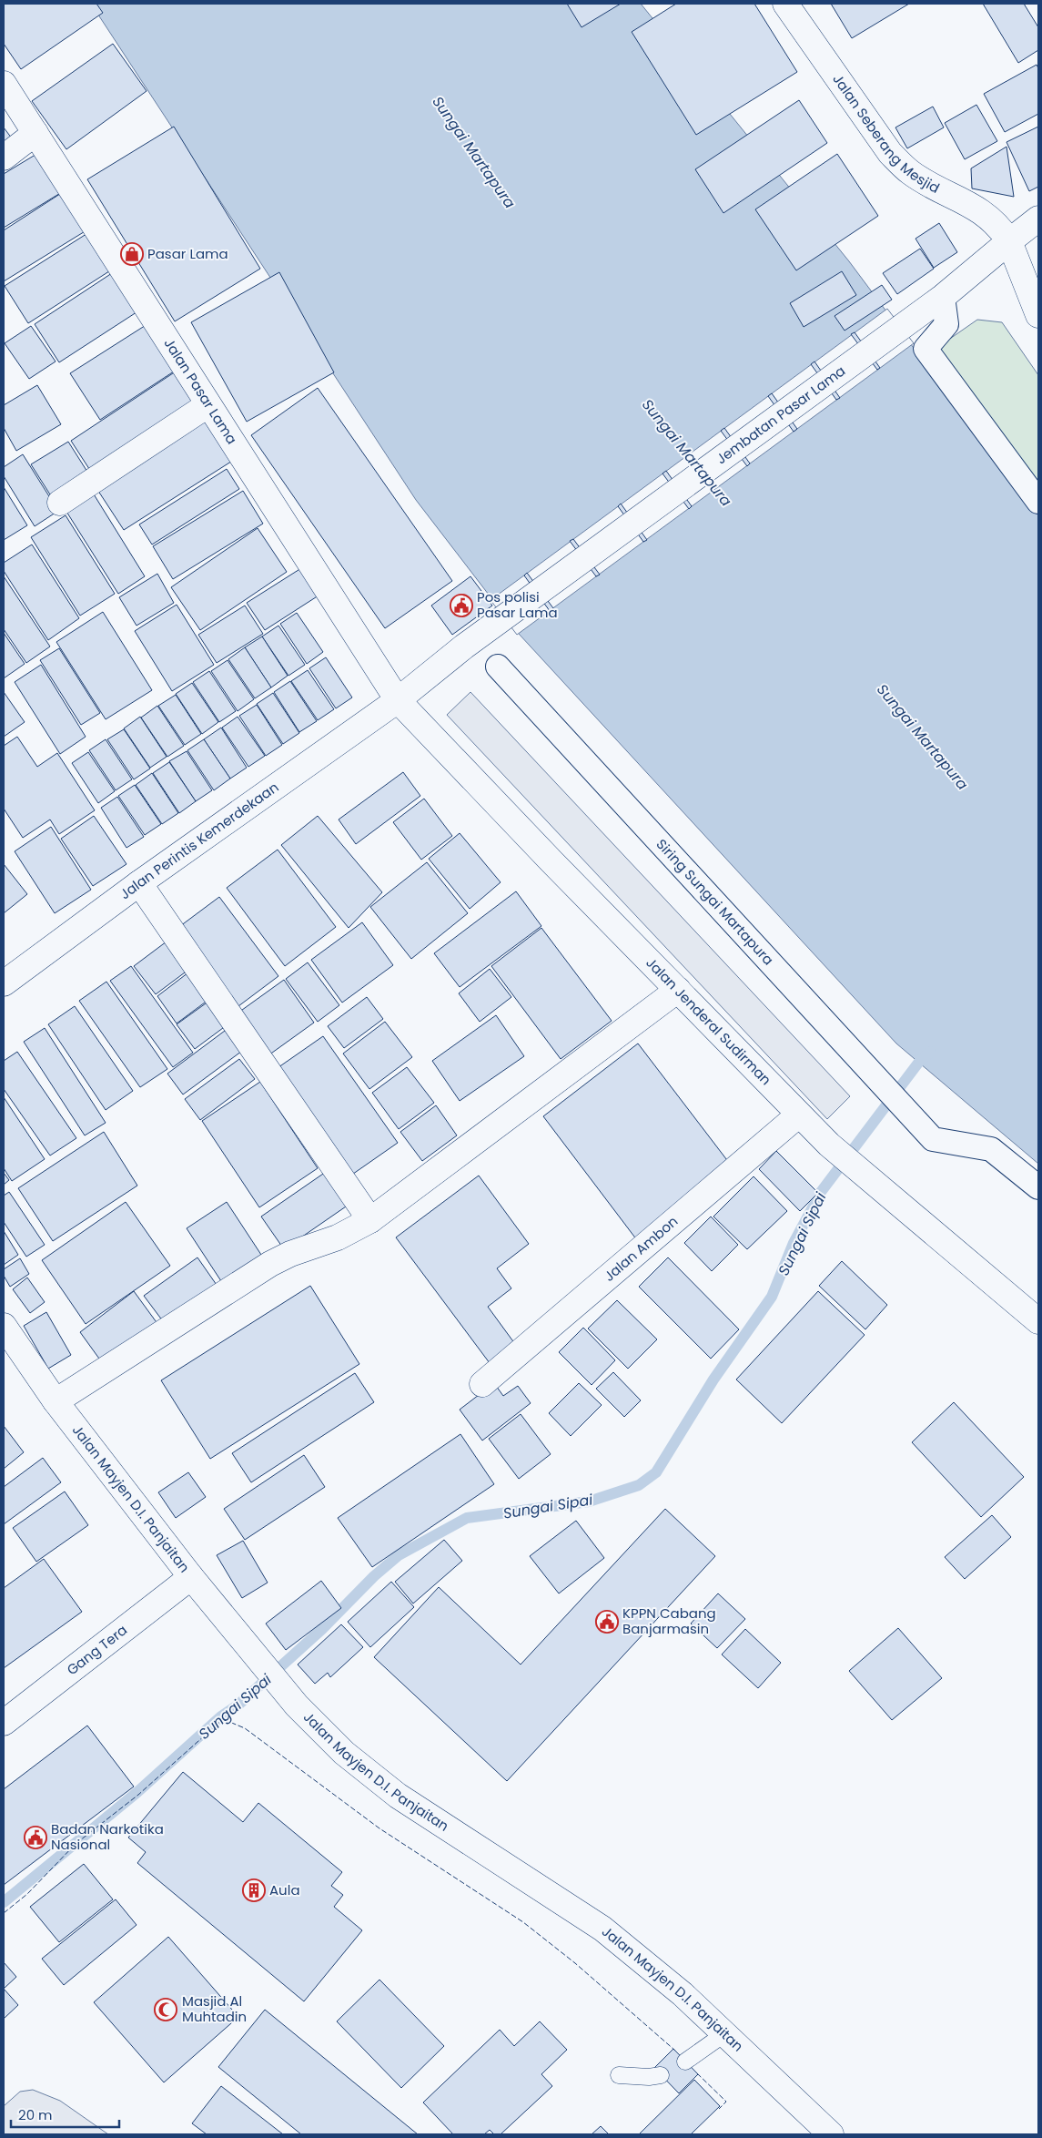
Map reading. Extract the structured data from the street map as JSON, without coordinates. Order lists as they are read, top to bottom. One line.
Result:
{"streets":{"main road":["Jalan Seberang Mesjid","Jalan Pasar Lama","Jembatan Pasar Lama","Jalan Perintis Kemerdekaan","Jalan Jenderal Sudirman","Jalan Ambon","Jalan Mayjen D.I. Panjaitan","Gang Tera"],"street":["Siring Sungai Martapura"]},"crossings":[["Jalan Seberang Mesjid","Jembatan Pasar Lama"],["Jalan Pasar Lama","Jembatan Pasar Lama"],["Jalan Pasar Lama","Jalan Perintis Kemerdekaan"],["Jalan Pasar Lama","Jalan Jenderal Sudirman"],["Jembatan Pasar Lama","Jalan Perintis Kemerdekaan"],["Jembatan Pasar Lama","Jalan Jenderal Sudirman"],["Jalan Perintis Kemerdekaan","Jalan Jenderal Sudirman"],["Jalan Jenderal Sudirman","Jalan Ambon"],["Jalan Mayjen D.I. Panjaitan","Gang Tera"]],"water":["Sungai Martapura","Sungai Sipai"],"places":{"shop":["Pasar Lama"],"public building":["Pos polisi Pasar Lama","KPPN Cabang Banjarmasin","Badan Narkotika Nasional"],"building":["Aula"],"mosque":["Masjid Al Muhtadin"]},"scale_bar":"20 m"}
